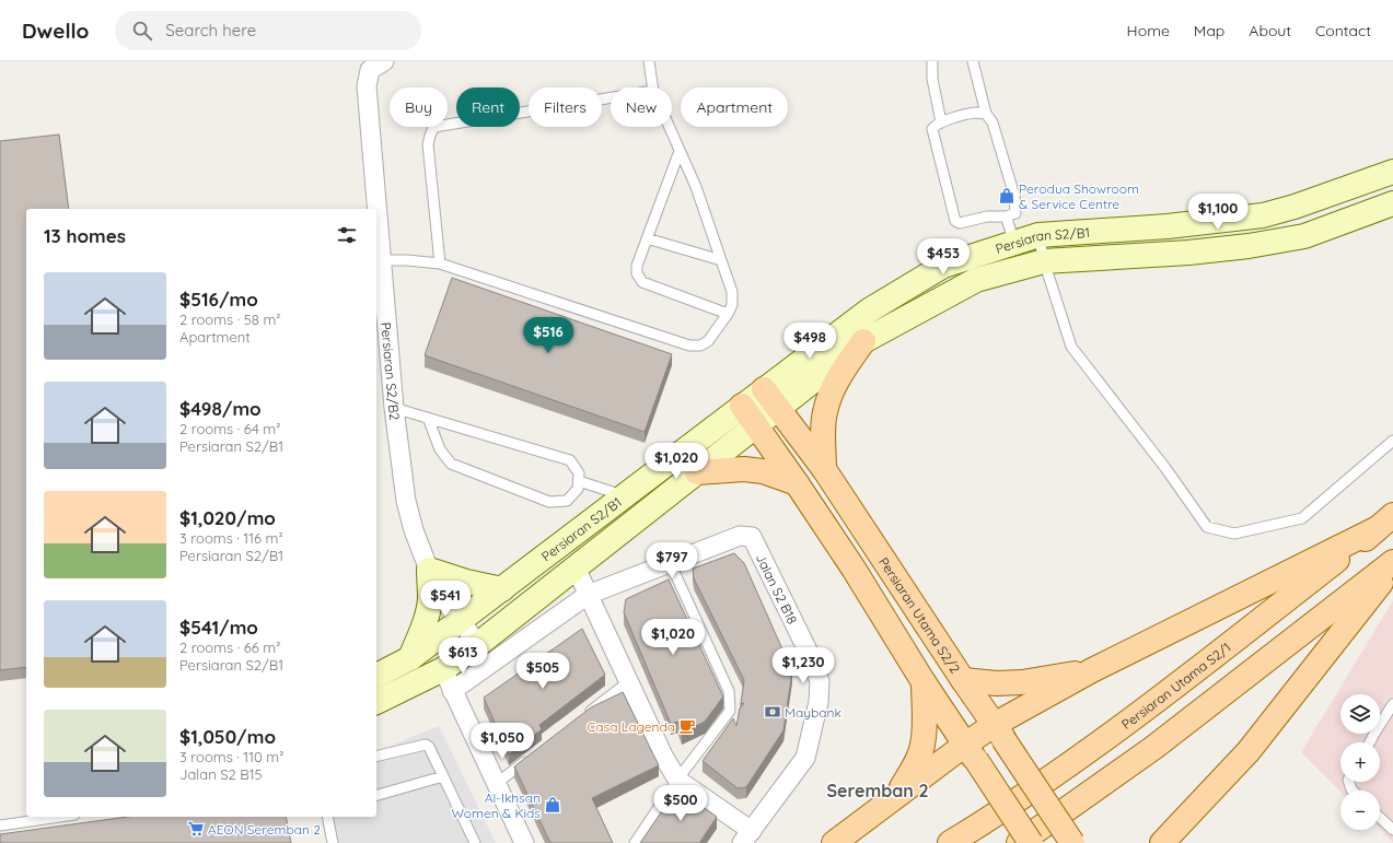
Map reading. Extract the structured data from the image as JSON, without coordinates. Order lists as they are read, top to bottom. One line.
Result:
{"streets":{"main road":["Persiaran Utama S2/2","Persiaran Utama S2/1"],"street":["Persiaran S2/B1","Persiaran S2/B2","Jalan S2 B18"]},"crossings":[["Persiaran S2/B1","Persiaran S2/B2"],["Persiaran S2/B1","Jalan S2 B18"],["Persiaran S2/B1","Persiaran Utama S2/2"]],"districts":["Seremban 2"],"places":{"shop":["Perodua Showroom & Service Centre","Al-Ikhsan Women & Kids"],"bank":["Maybank"],"cafe":["Casa Lagenda"],"supermarket":["AEON Seremban 2"]},"page":{"header":"Dwello","search":"Search here","nav":["Home","Map","About","Contact"],"chip":["Buy","Rent","Filters","New","Apartment"],"price":["$1,100","$453","$516","$498","$1,020","$797","$541","$1,020","$613","$1,230","$505","$1,050","$500"],"heading":"13 homes","list":[{"name":"$516/mo","note":"2 rooms · 58 m² · Apartment"},{"name":"$498/mo","note":"2 rooms · 64 m² · Persiaran S2/B1"},{"name":"$1,020/mo","note":"3 rooms · 116 m² · Persiaran S2/B1"},{"name":"$541/mo","note":"2 rooms · 66 m² · Persiaran S2/B1"},{"name":"$1,050/mo","note":"3 rooms · 110 m² · Jalan S2 B15"}],"map_buttons":["+","−"]}}
